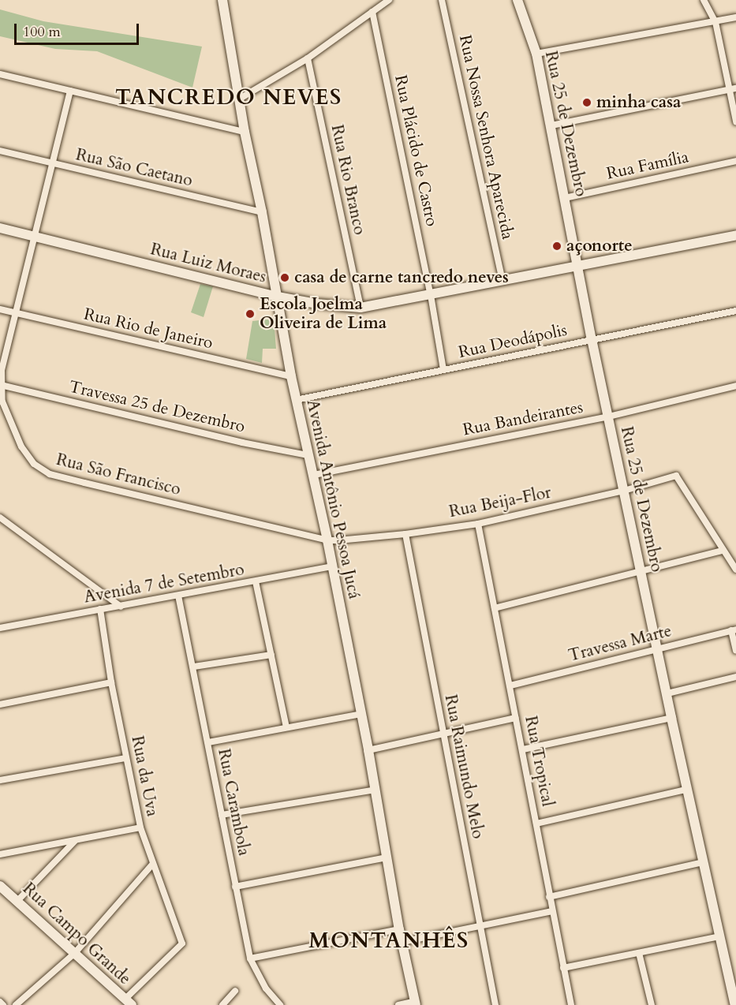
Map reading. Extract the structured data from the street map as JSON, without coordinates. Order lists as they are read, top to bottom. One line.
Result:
{"streets":{"street":["Rua 25 de Dezembro","Rua Nossa Senhora Aparecida","Rua Plácido de Castro","Rua Família","Rua São Caetano","Rua Rio Branco","Rua Luiz Moraes","Rua Rio de Janeiro","Rua Deodápolis","Travessa 25 de Dezembro","Rua Bandeirantes","Rua São Francisco","Avenida Antônio Pessoa Jucá","Rua Beija-Flor","Avenida 7 de Setembro","Travessa Marte","Rua Tropical","Rua Raimundo Melo","Rua da Uva","Rua Carambola","Rua Campo Grande"]},"crossings":[["Rua 25 de Dezembro","Rua Família"],["Rua 25 de Dezembro","Rua Luiz Moraes"],["Rua 25 de Dezembro","Rua Deodápolis"],["Rua 25 de Dezembro","Rua Bandeirantes"],["Rua 25 de Dezembro","Rua Beija-Flor"],["Rua 25 de Dezembro","Travessa Marte"],["Rua Nossa Senhora Aparecida","Rua Luiz Moraes"],["Rua Plácido de Castro","Rua Luiz Moraes"],["Rua Plácido de Castro","Rua Deodápolis"],["Rua São Caetano","Rua São Francisco"],["Rua São Caetano","Avenida Antônio Pessoa Jucá"],["Rua Rio Branco","Rua Luiz Moraes"],["Rua Luiz Moraes","Rua São Francisco"],["Rua Luiz Moraes","Avenida Antônio Pessoa Jucá"],["Rua Rio de Janeiro","Rua São Francisco"],["Rua Rio de Janeiro","Avenida Antônio Pessoa Jucá"],["Rua Deodápolis","Avenida Antônio Pessoa Jucá"],["Travessa 25 de Dezembro","Rua São Francisco"],["Travessa 25 de Dezembro","Avenida Antônio Pessoa Jucá"],["Rua Bandeirantes","Avenida Antônio Pessoa Jucá"],["Rua São Francisco","Avenida Antônio Pessoa Jucá"],["Rua São Francisco","Rua Beija-Flor"],["Avenida Antônio Pessoa Jucá","Rua Beija-Flor"],["Avenida Antônio Pessoa Jucá","Avenida 7 de Setembro"],["Rua Beija-Flor","Rua Tropical"],["Rua Beija-Flor","Rua Raimundo Melo"],["Avenida 7 de Setembro","Rua da Uva"],["Avenida 7 de Setembro","Rua Carambola"],["Travessa Marte","Rua Tropical"],["Rua da Uva","Rua Campo Grande"]],"districts":["TANCREDO NEVES","MONTANHÊS"],"places":["minha casa","açonorte","casa de carne tancredo neves","Escola Joelma Oliveira de Lima"],"scale_bar":"100 m"}
